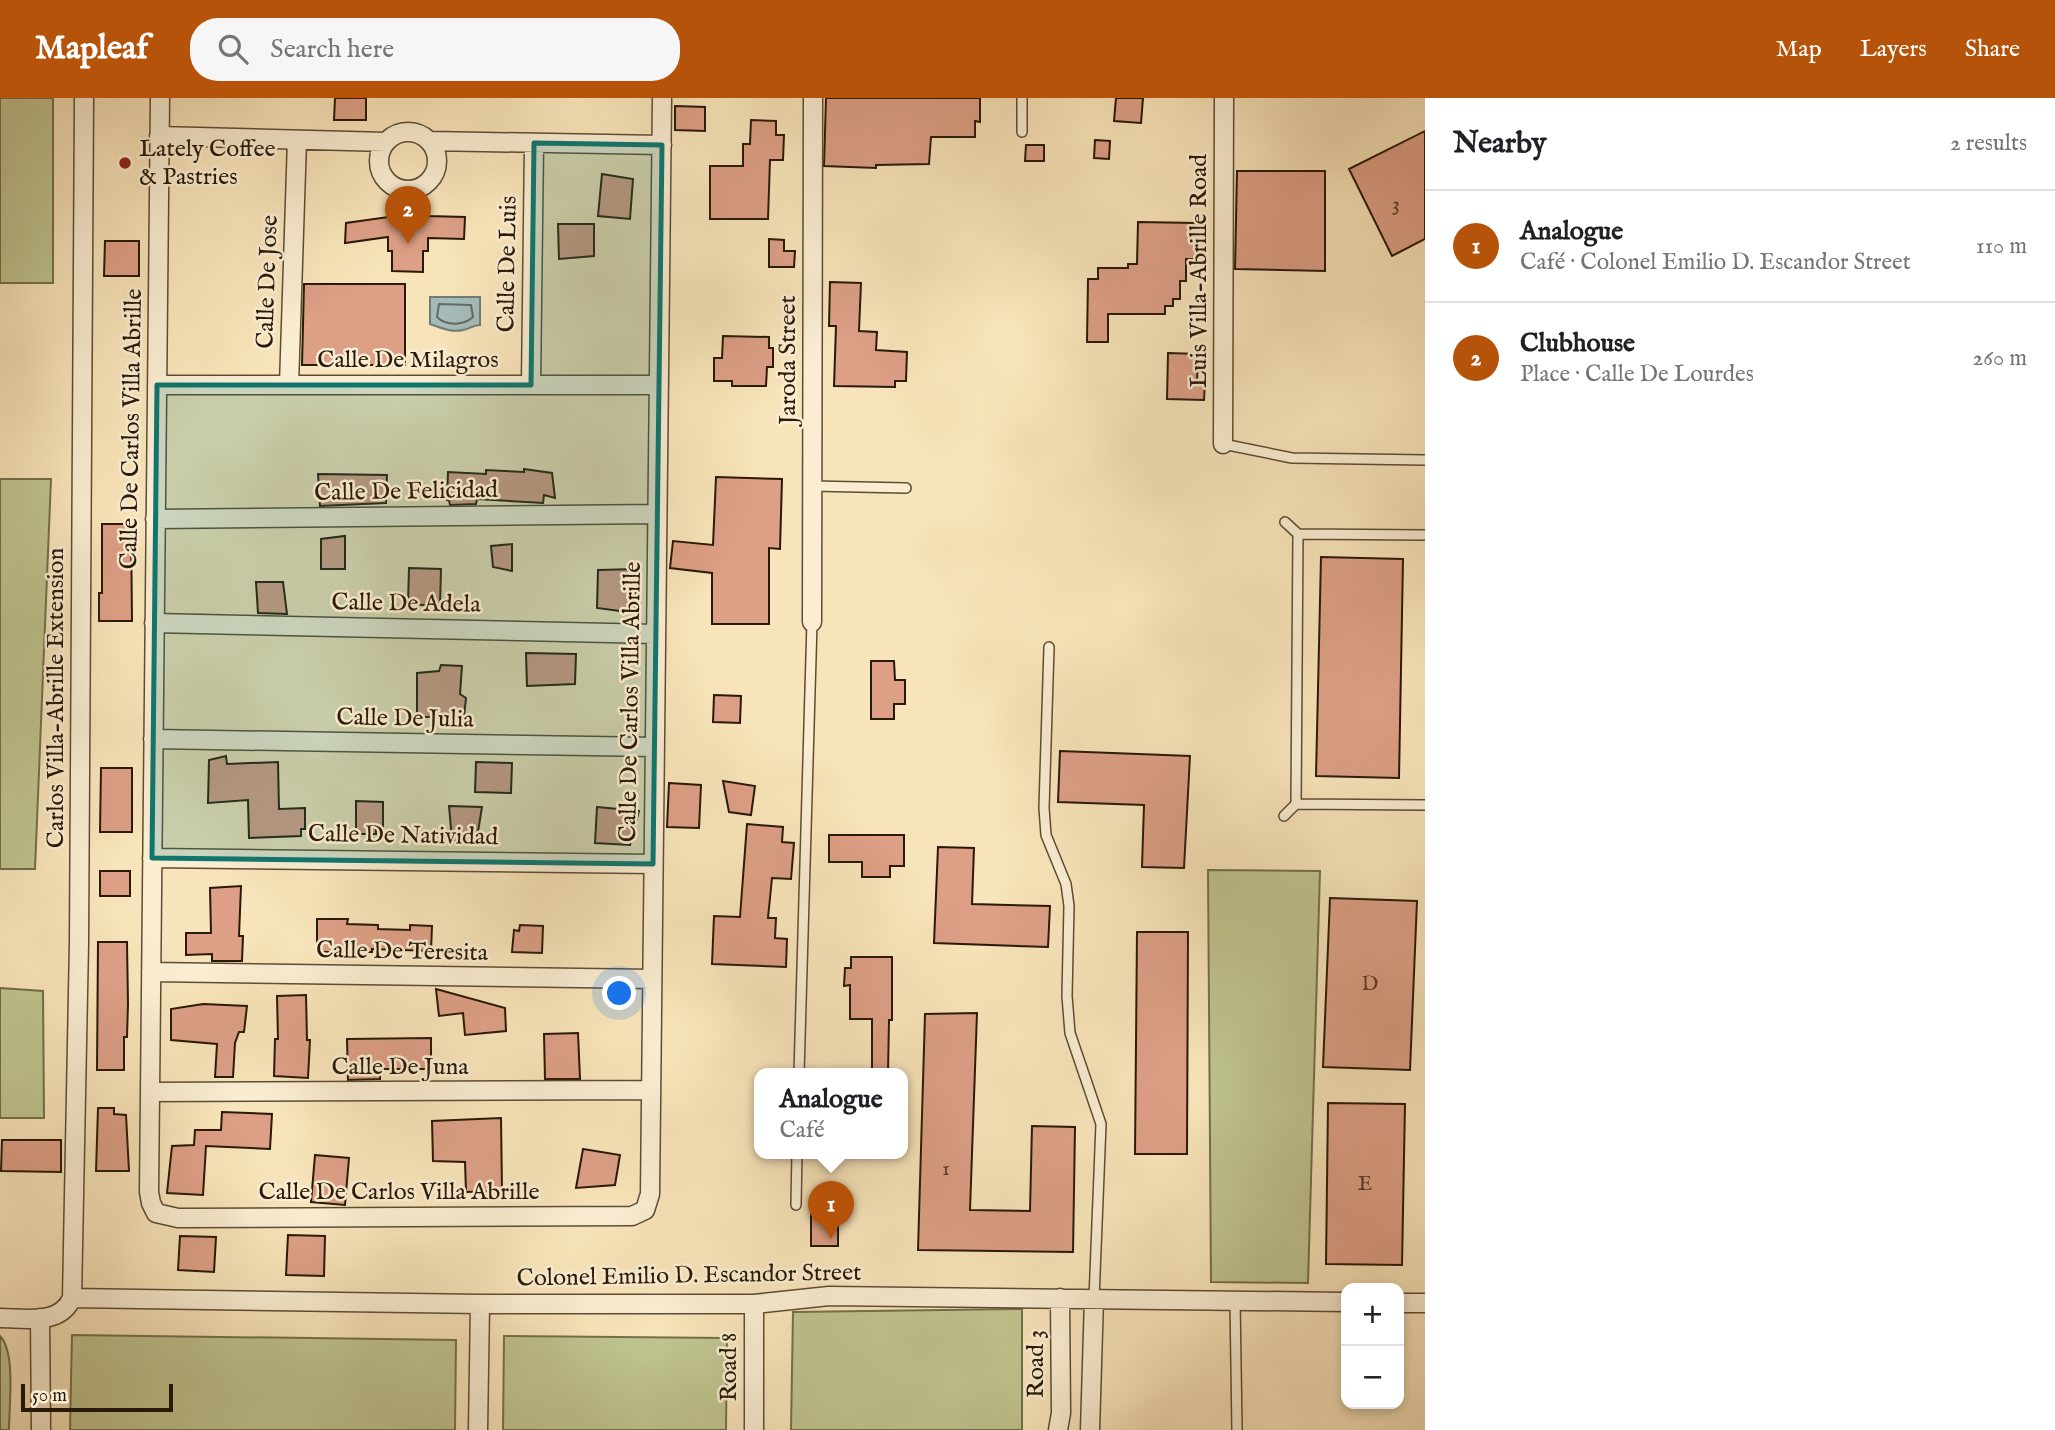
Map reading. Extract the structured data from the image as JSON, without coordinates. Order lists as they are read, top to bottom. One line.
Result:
{"streets":{"street":["Calle De Luis","Luis Villa-Abrille Road","Calle De Jose","Calle De Milagros","Jaroda Street","Calle De Carlos Villa Abrille","Calle De Felicidad","Calle De Adela","Carlos Villa-Abrille Extension","Calle De Julia","Calle De Natividad","Calle De Teresita","Calle De Juna","Colonel Emilio D. Escandor Street","Road 3","Road 8"]},"crossings":[["Calle De Luis","Calle De Milagros"],["Calle De Jose","Calle De Milagros"],["Calle De Milagros","Calle De Carlos Villa Abrille"],["Calle De Carlos Villa Abrille","Calle De Felicidad"],["Calle De Carlos Villa Abrille","Calle De Adela"],["Calle De Carlos Villa Abrille","Calle De Julia"],["Calle De Carlos Villa Abrille","Calle De Natividad"],["Calle De Carlos Villa Abrille","Calle De Teresita"],["Calle De Carlos Villa Abrille","Calle De Juna"],["Carlos Villa-Abrille Extension","Colonel Emilio D. Escandor Street"],["Colonel Emilio D. Escandor Street","Road 3"],["Colonel Emilio D. Escandor Street","Road 8"]],"places":["Lately Coffee & Pastries"],"house_numbers":["3","D","1","E"],"scale_bar":"50 m","page":{"header":"Mapleaf","search":"Search here","nav":["Map","Layers","Share"],"heading":["Nearby","2 results"],"pins":["2","1"],"list":[{"mark":"1","name":"Analogue","note":"Café · Colonel Emilio D. Escandor Street","value":"110 m"},{"mark":"2","name":"Clubhouse","note":"Place · Calle De Lourdes","value":"260 m"}],"popup":["Analogue","Café"],"map_buttons":["+","−"],"scale":"50 m"}}
